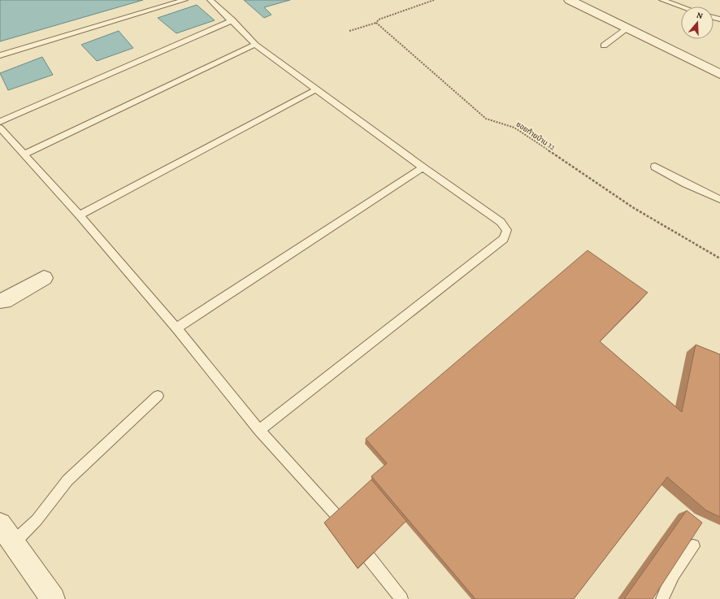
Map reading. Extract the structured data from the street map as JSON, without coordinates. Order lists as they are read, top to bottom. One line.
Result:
{"streets":{"path":["ซอยท้ายบ้าน 32"]},"north":"top"}
